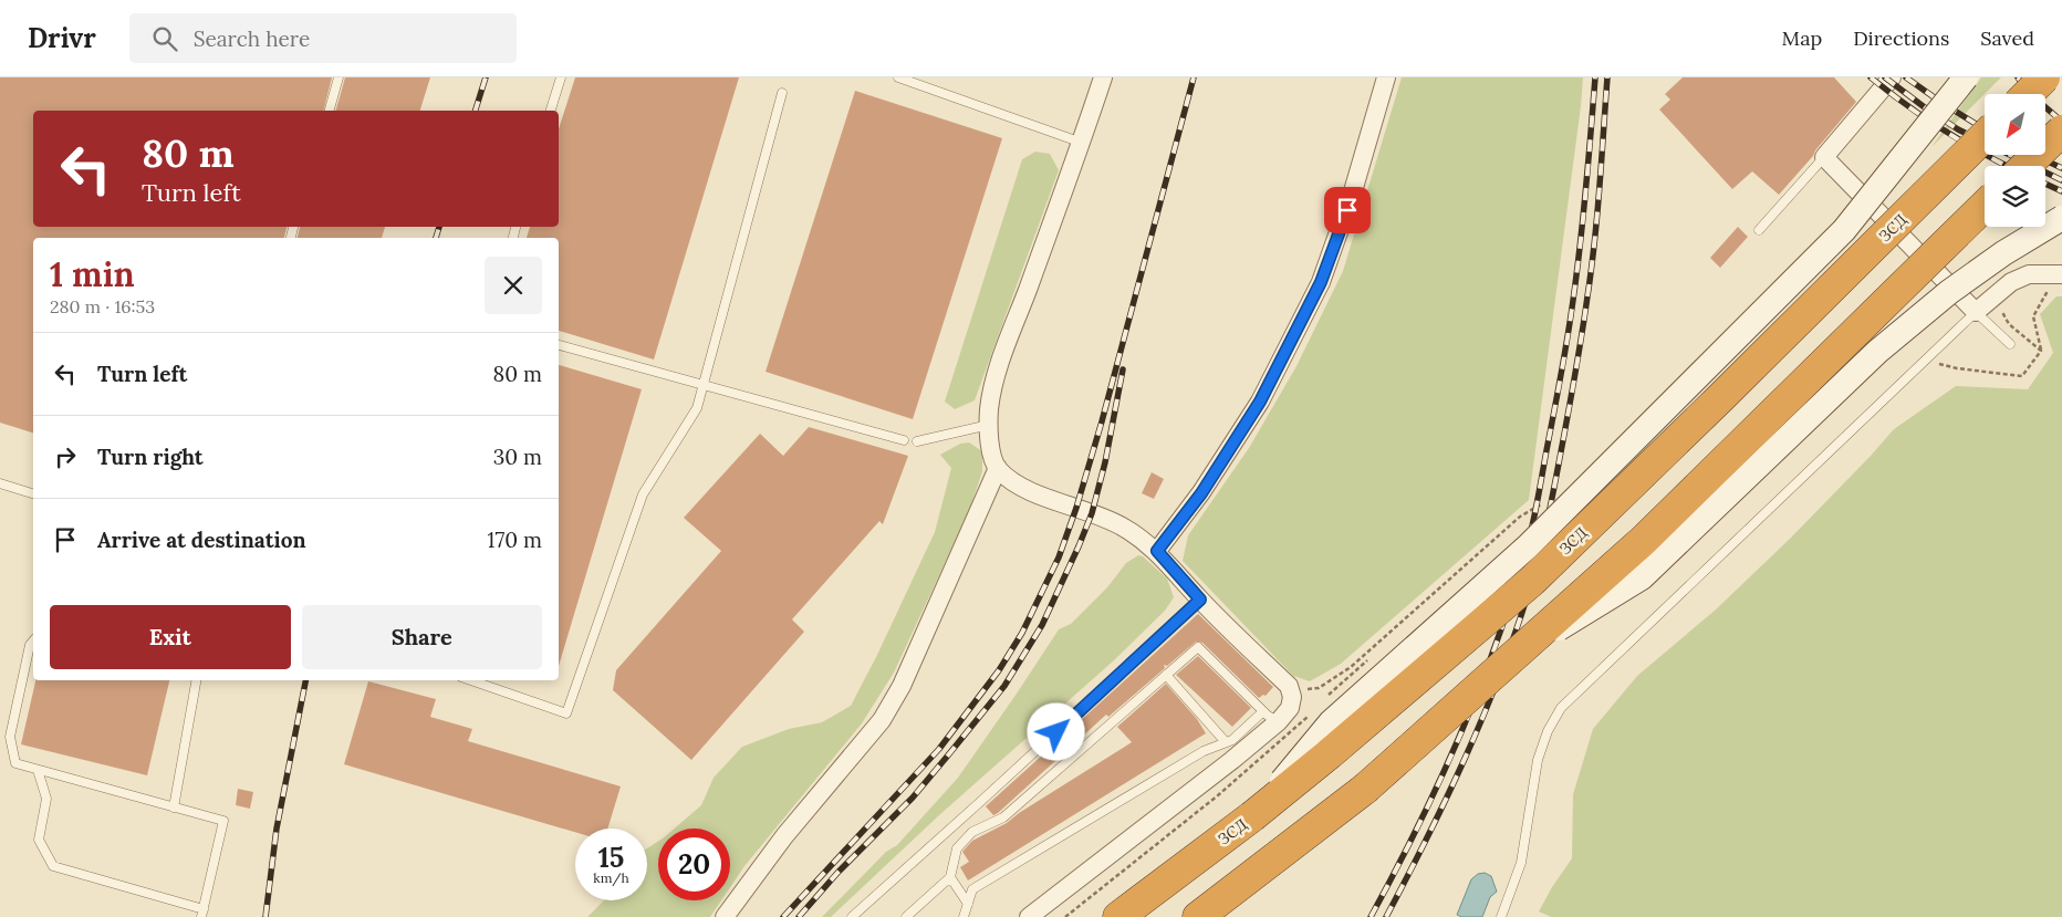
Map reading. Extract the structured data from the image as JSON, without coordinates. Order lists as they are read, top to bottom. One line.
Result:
{"streets":{"highway":["ЗСД"]},"north":"bottom left","page":{"header":"Drivr","search":"Search here","nav":["Map","Directions","Saved"],"turn":["80 m","Turn left"],"heading":["1 min","280 m · 16:53"],"list":[{"name":"Turn left","value":"80 m"},{"name":"Turn right","value":"30 m"},{"name":"Arrive at destination","value":"170 m"}],"buttons":["Exit","Share"],"speed":"15 km/h","limit":"20"}}
